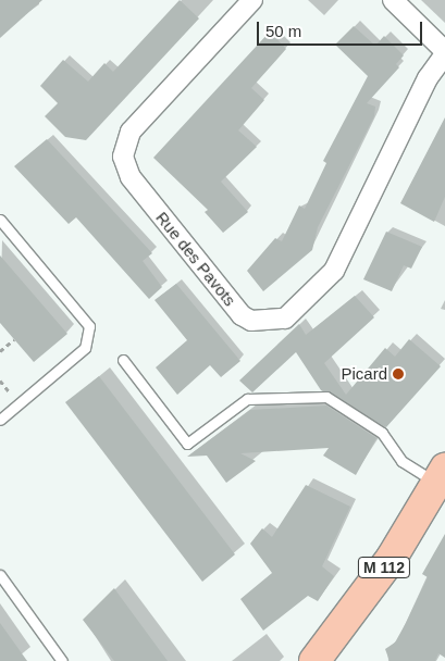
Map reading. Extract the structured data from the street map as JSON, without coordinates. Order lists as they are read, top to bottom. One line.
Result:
{"streets":{"main road":["M 112"],"street":["Rue des Pavots"]},"places":["Picard"],"scale_bar":"50 m"}
